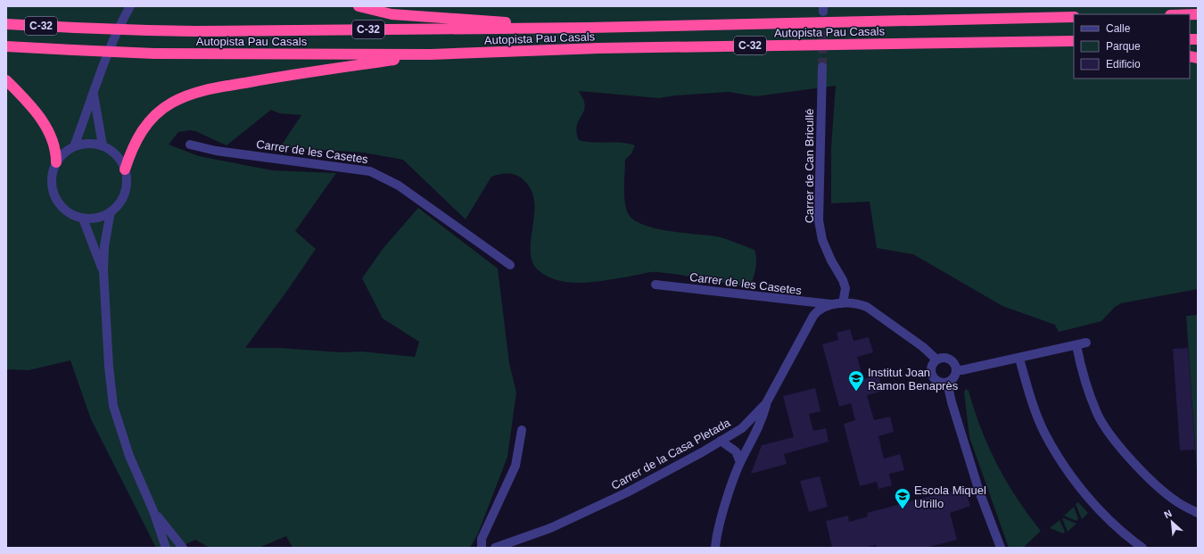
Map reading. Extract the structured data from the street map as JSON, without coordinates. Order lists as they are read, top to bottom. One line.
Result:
{"streets":{"highway":["C-32","Autopista Pau Casals"],"street":["Carrer de les Casetes","Carrer de Can Bricullé","Carrer de la Casa Pletada"]},"crossings":[["Carrer de les Casetes","Carrer de Can Bricullé"],["Carrer de les Casetes","Carrer de la Casa Pletada"],["Carrer de Can Bricullé","Carrer de la Casa Pletada"]],"places":{"school or university":["Institut Joan Ramon Benaprès","Escola Miquel Utrillo"]},"legend":["Calle","Parque","Edificio"],"north":"top left"}
